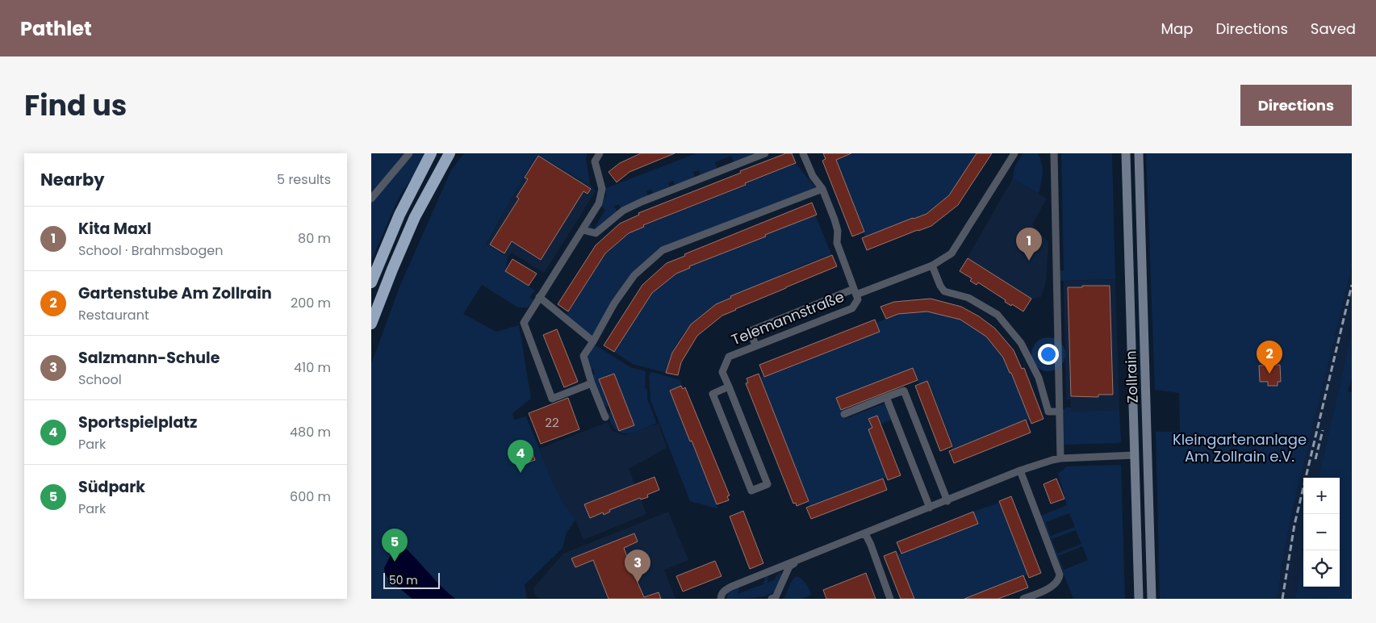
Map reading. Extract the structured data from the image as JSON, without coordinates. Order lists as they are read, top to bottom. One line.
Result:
{"streets":{"main road":["Zollrain"],"street":["Telemannstraße"]},"parks":["Kleingartenanlage Am Zollrain e.V."],"house_numbers":["22"],"scale_bar":"50 m","page":{"header":"Pathlet","nav":["Map","Directions","Saved"],"title":"Find us","buttons":"Directions","heading":["Nearby","5 results"],"list":[{"mark":"1","name":"Kita Maxl","note":"School · Brahmsbogen","value":"80 m"},{"mark":"2","name":"Gartenstube Am Zollrain","note":"Restaurant","value":"200 m"},{"mark":"3","name":"Salzmann-Schule","note":"School","value":"410 m"},{"mark":"4","name":"Sportspielplatz","note":"Park","value":"480 m"},{"mark":"5","name":"Südpark","note":"Park","value":"600 m"}],"pins":["1","2","4","5","3"],"map_buttons":["+","−"],"scale":"50 m"}}
